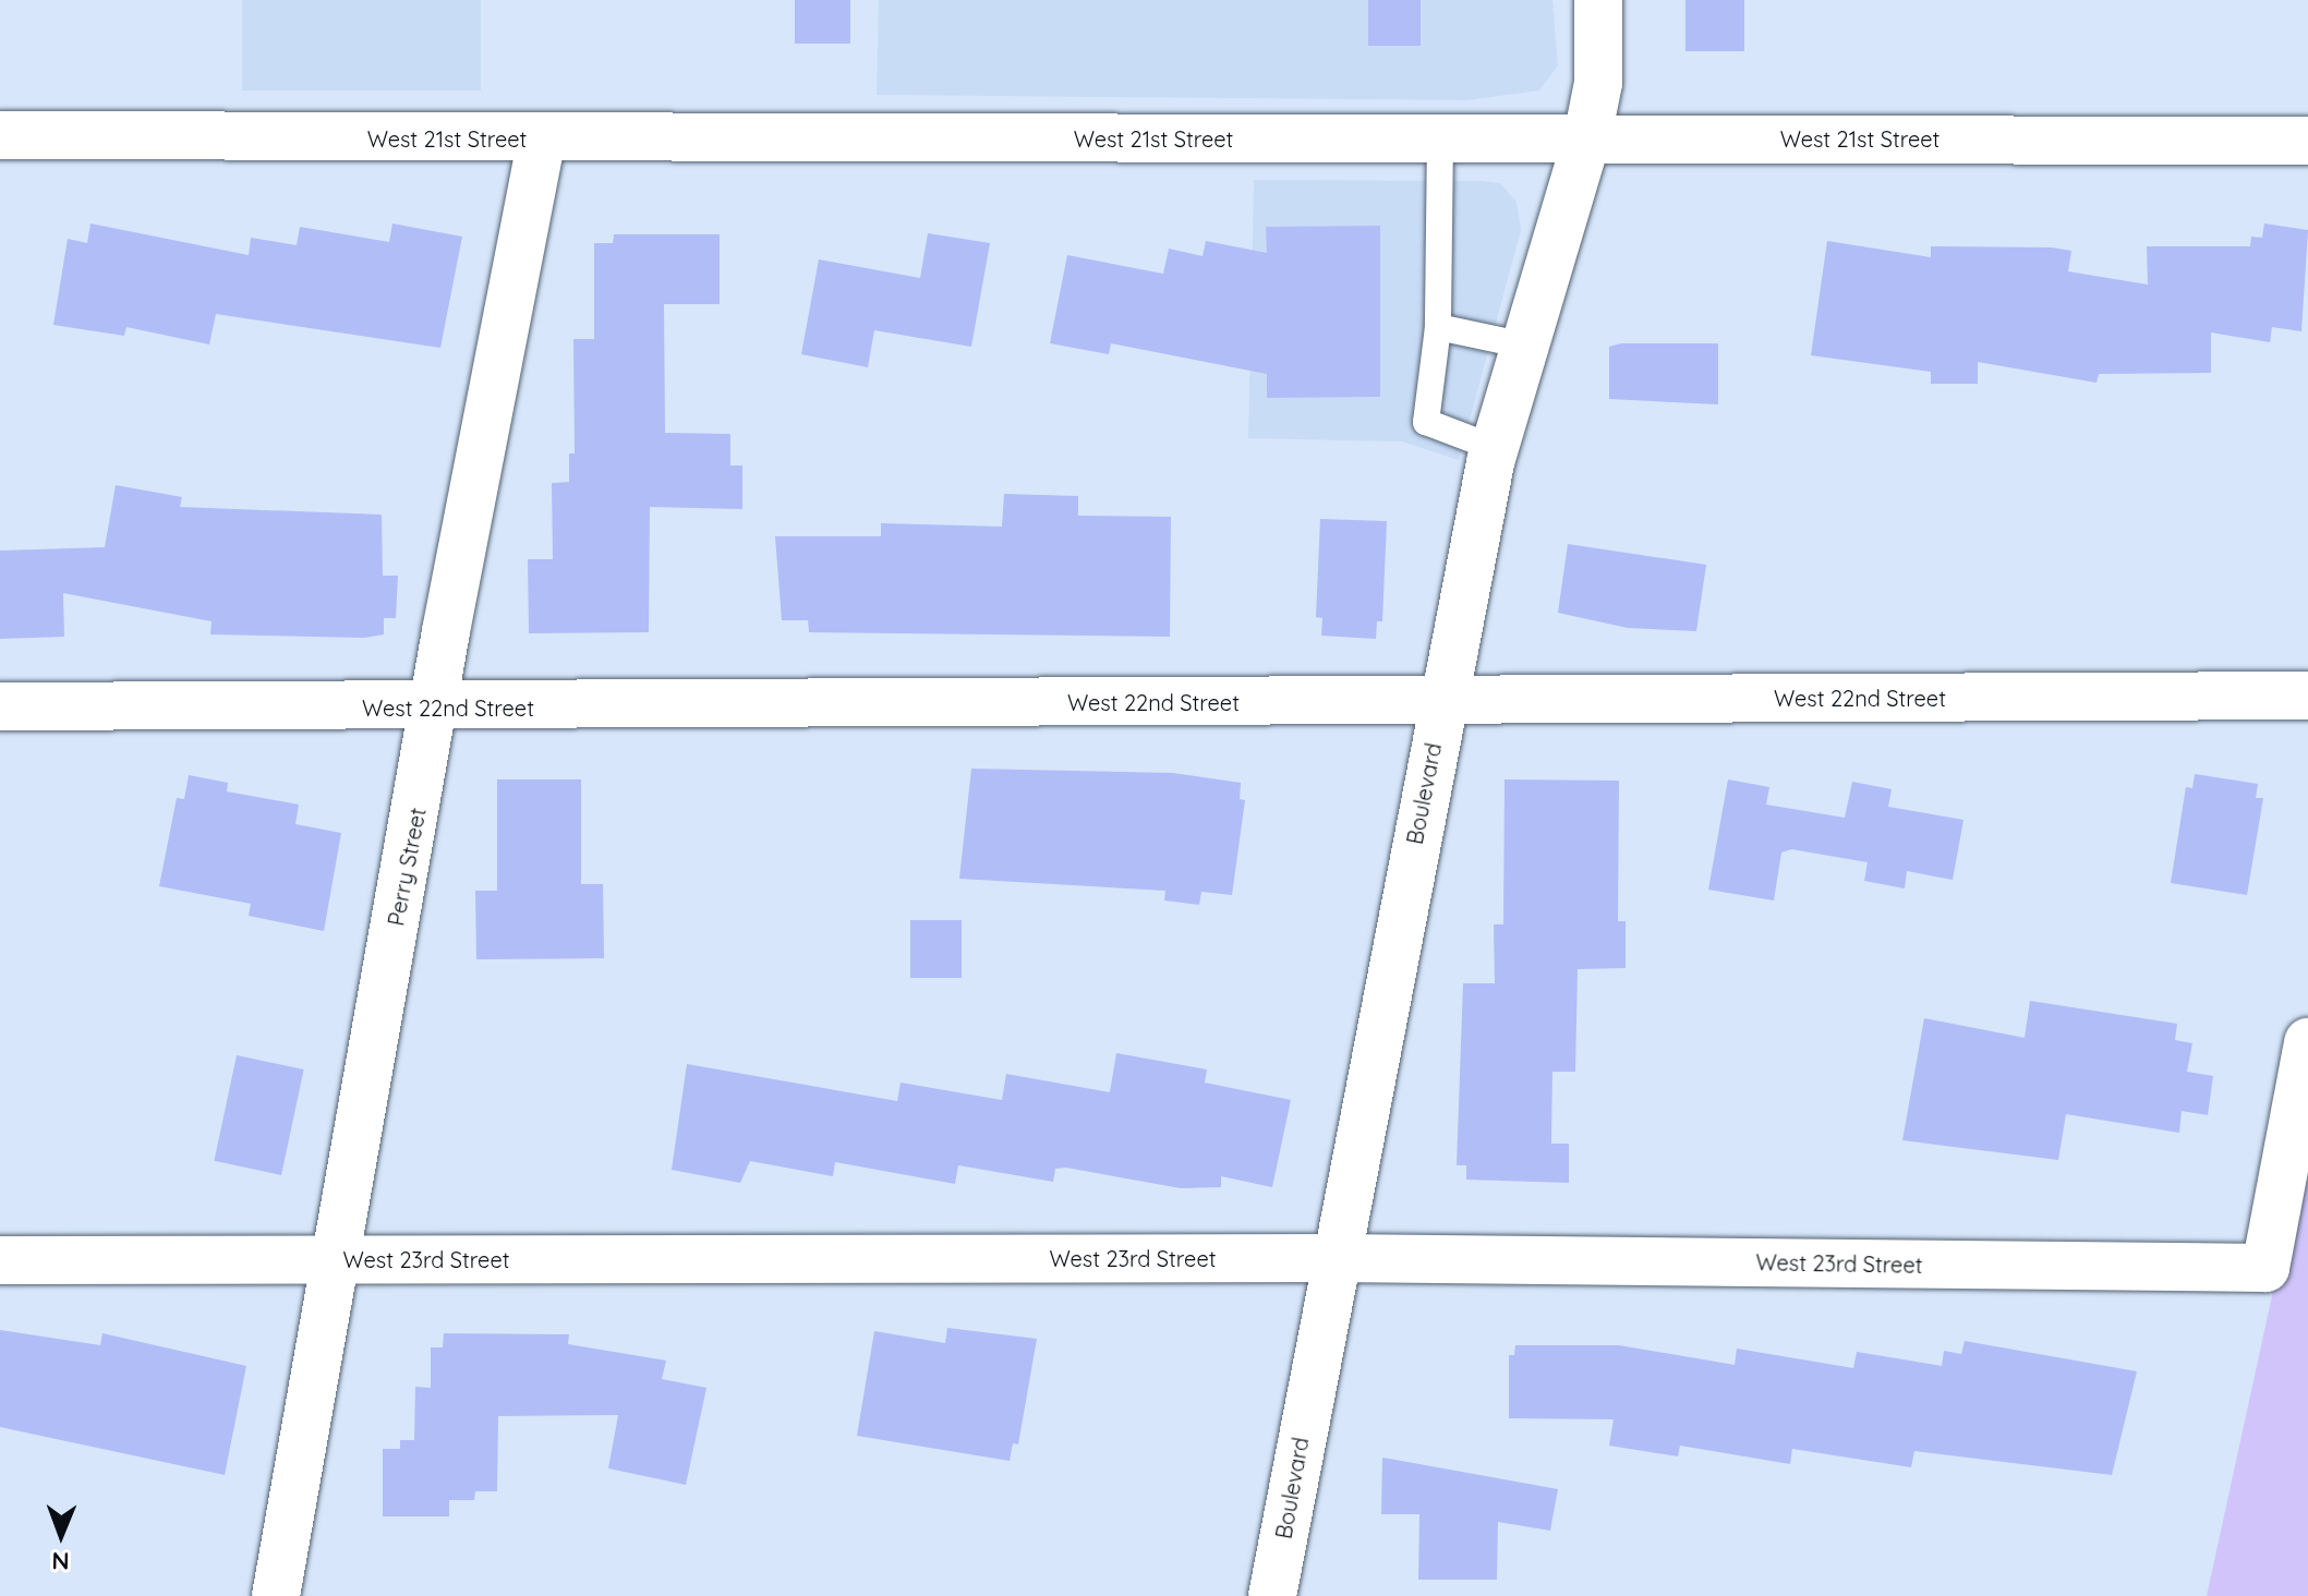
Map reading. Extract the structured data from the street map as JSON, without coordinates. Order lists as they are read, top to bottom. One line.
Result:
{"streets":{"street":["West 21st Street","West 22nd Street","Boulevard","Perry Street","West 23rd Street"]},"crossings":[["West 21st Street","Boulevard"],["West 21st Street","Perry Street"],["West 22nd Street","Boulevard"],["West 22nd Street","Perry Street"],["Boulevard","West 23rd Street"],["Perry Street","West 23rd Street"]],"north":"bottom"}
